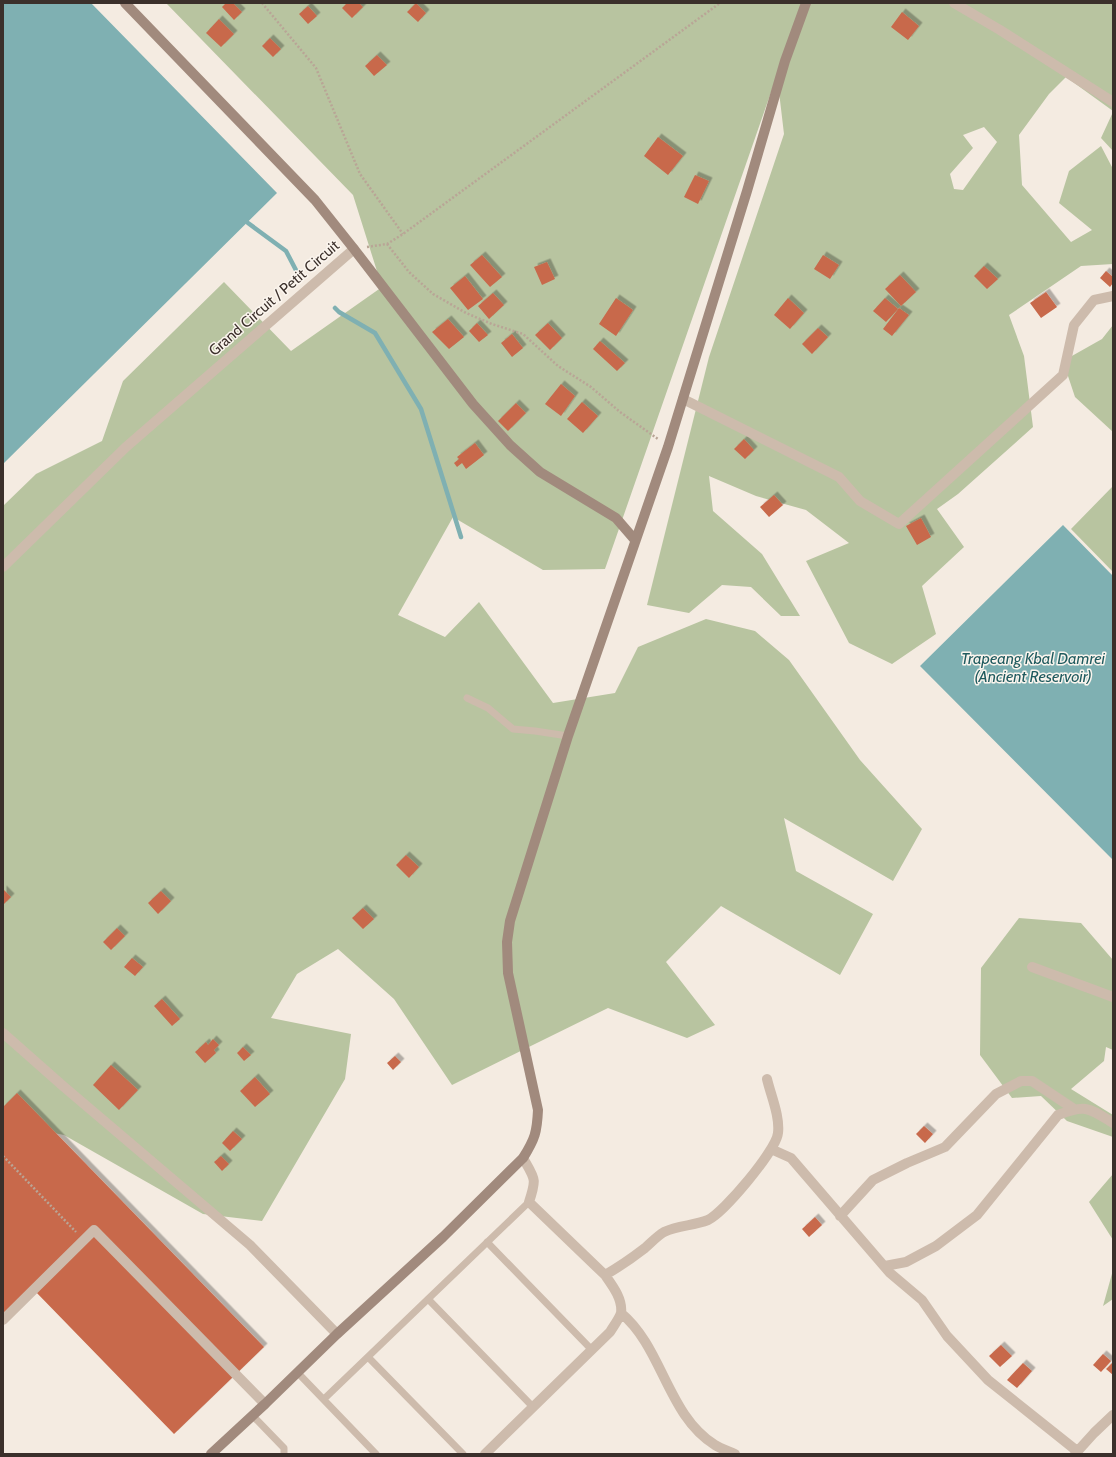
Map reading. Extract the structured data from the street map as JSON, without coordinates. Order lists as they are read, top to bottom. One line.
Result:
{"streets":{"main road":["Grand Circuit / Petit Circuit"]},"water":["Trapeang Kbal Damrei (Ancient Reservoir)"]}
